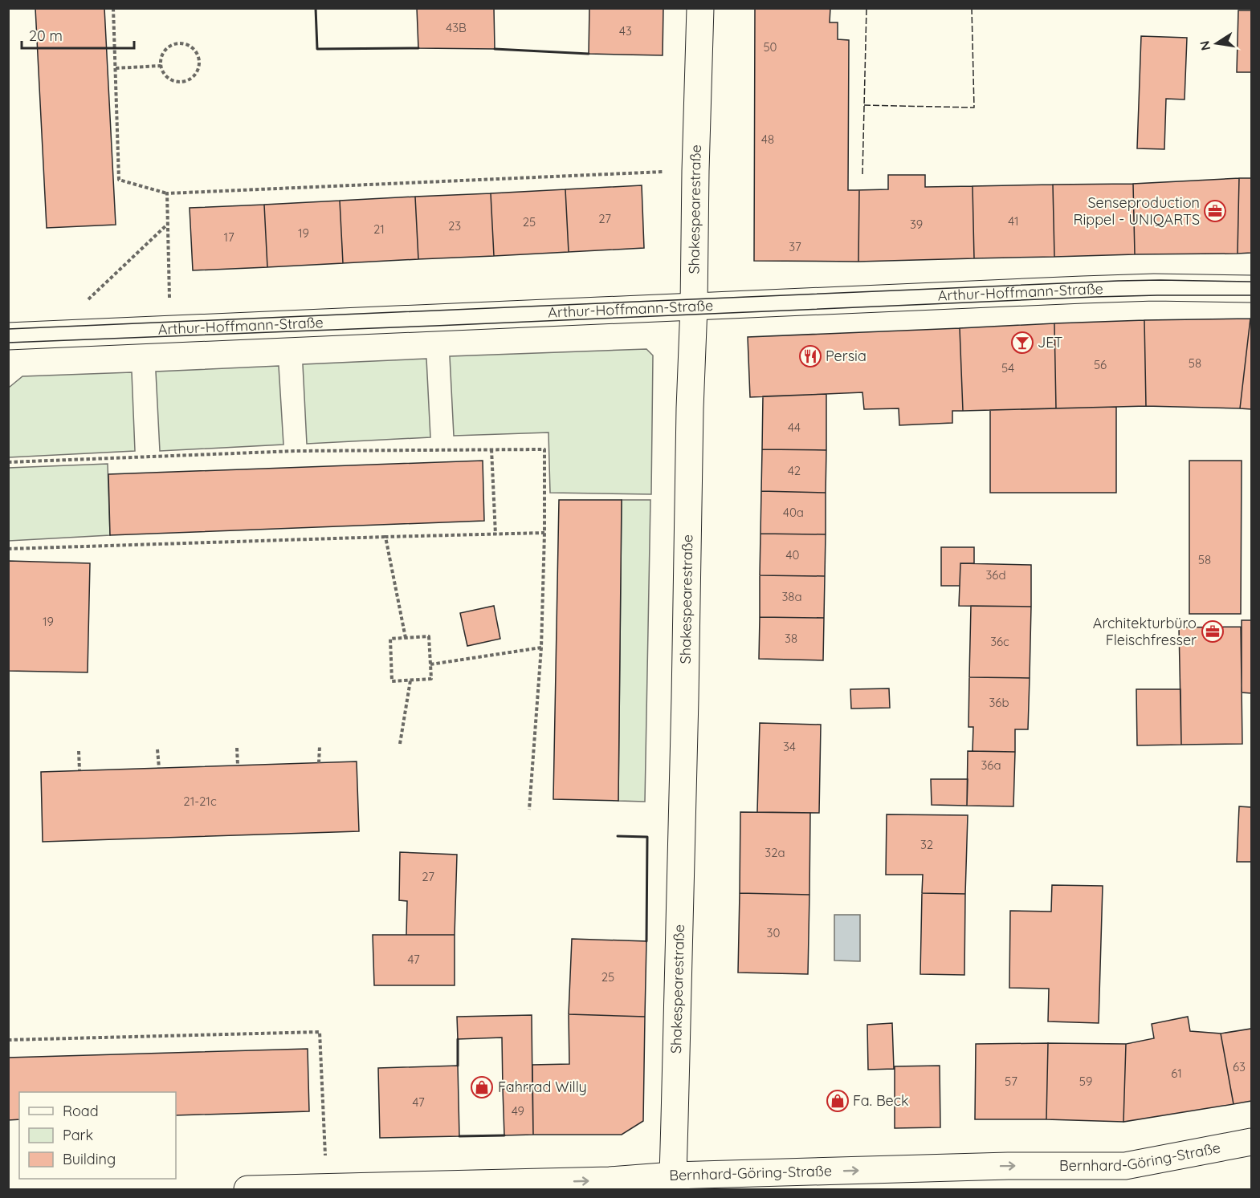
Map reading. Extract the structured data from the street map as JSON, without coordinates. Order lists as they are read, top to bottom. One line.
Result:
{"streets":{"street":["Shakespearestraße","Arthur-Hoffmann-Straße","Bernhard-Göring-Straße"]},"crossings":[["Shakespearestraße","Arthur-Hoffmann-Straße"],["Shakespearestraße","Bernhard-Göring-Straße"]],"one_way":["Bernhard-Göring-Straße"],"places":{"office":["Senseproduction Rippel - UNIQARTS","Architekturbüro Fleischfresser"],"bar":["JET"],"restaurant":["Persia"],"shop":["Fahrrad Willy","Fa. Beck"]},"house_numbers":["43B","43","50","48","27","41","25","39","23","21","19","17","37","58","56","54","44","42","40a","40","58","36d","38a","19","38","36c","36b","34","36a","21-21c","32","32a","27","30","47","25","63","61","57","59","47","49"],"legend":["Road","Park","Building"],"scale_bar":"20 m","north":"left"}
